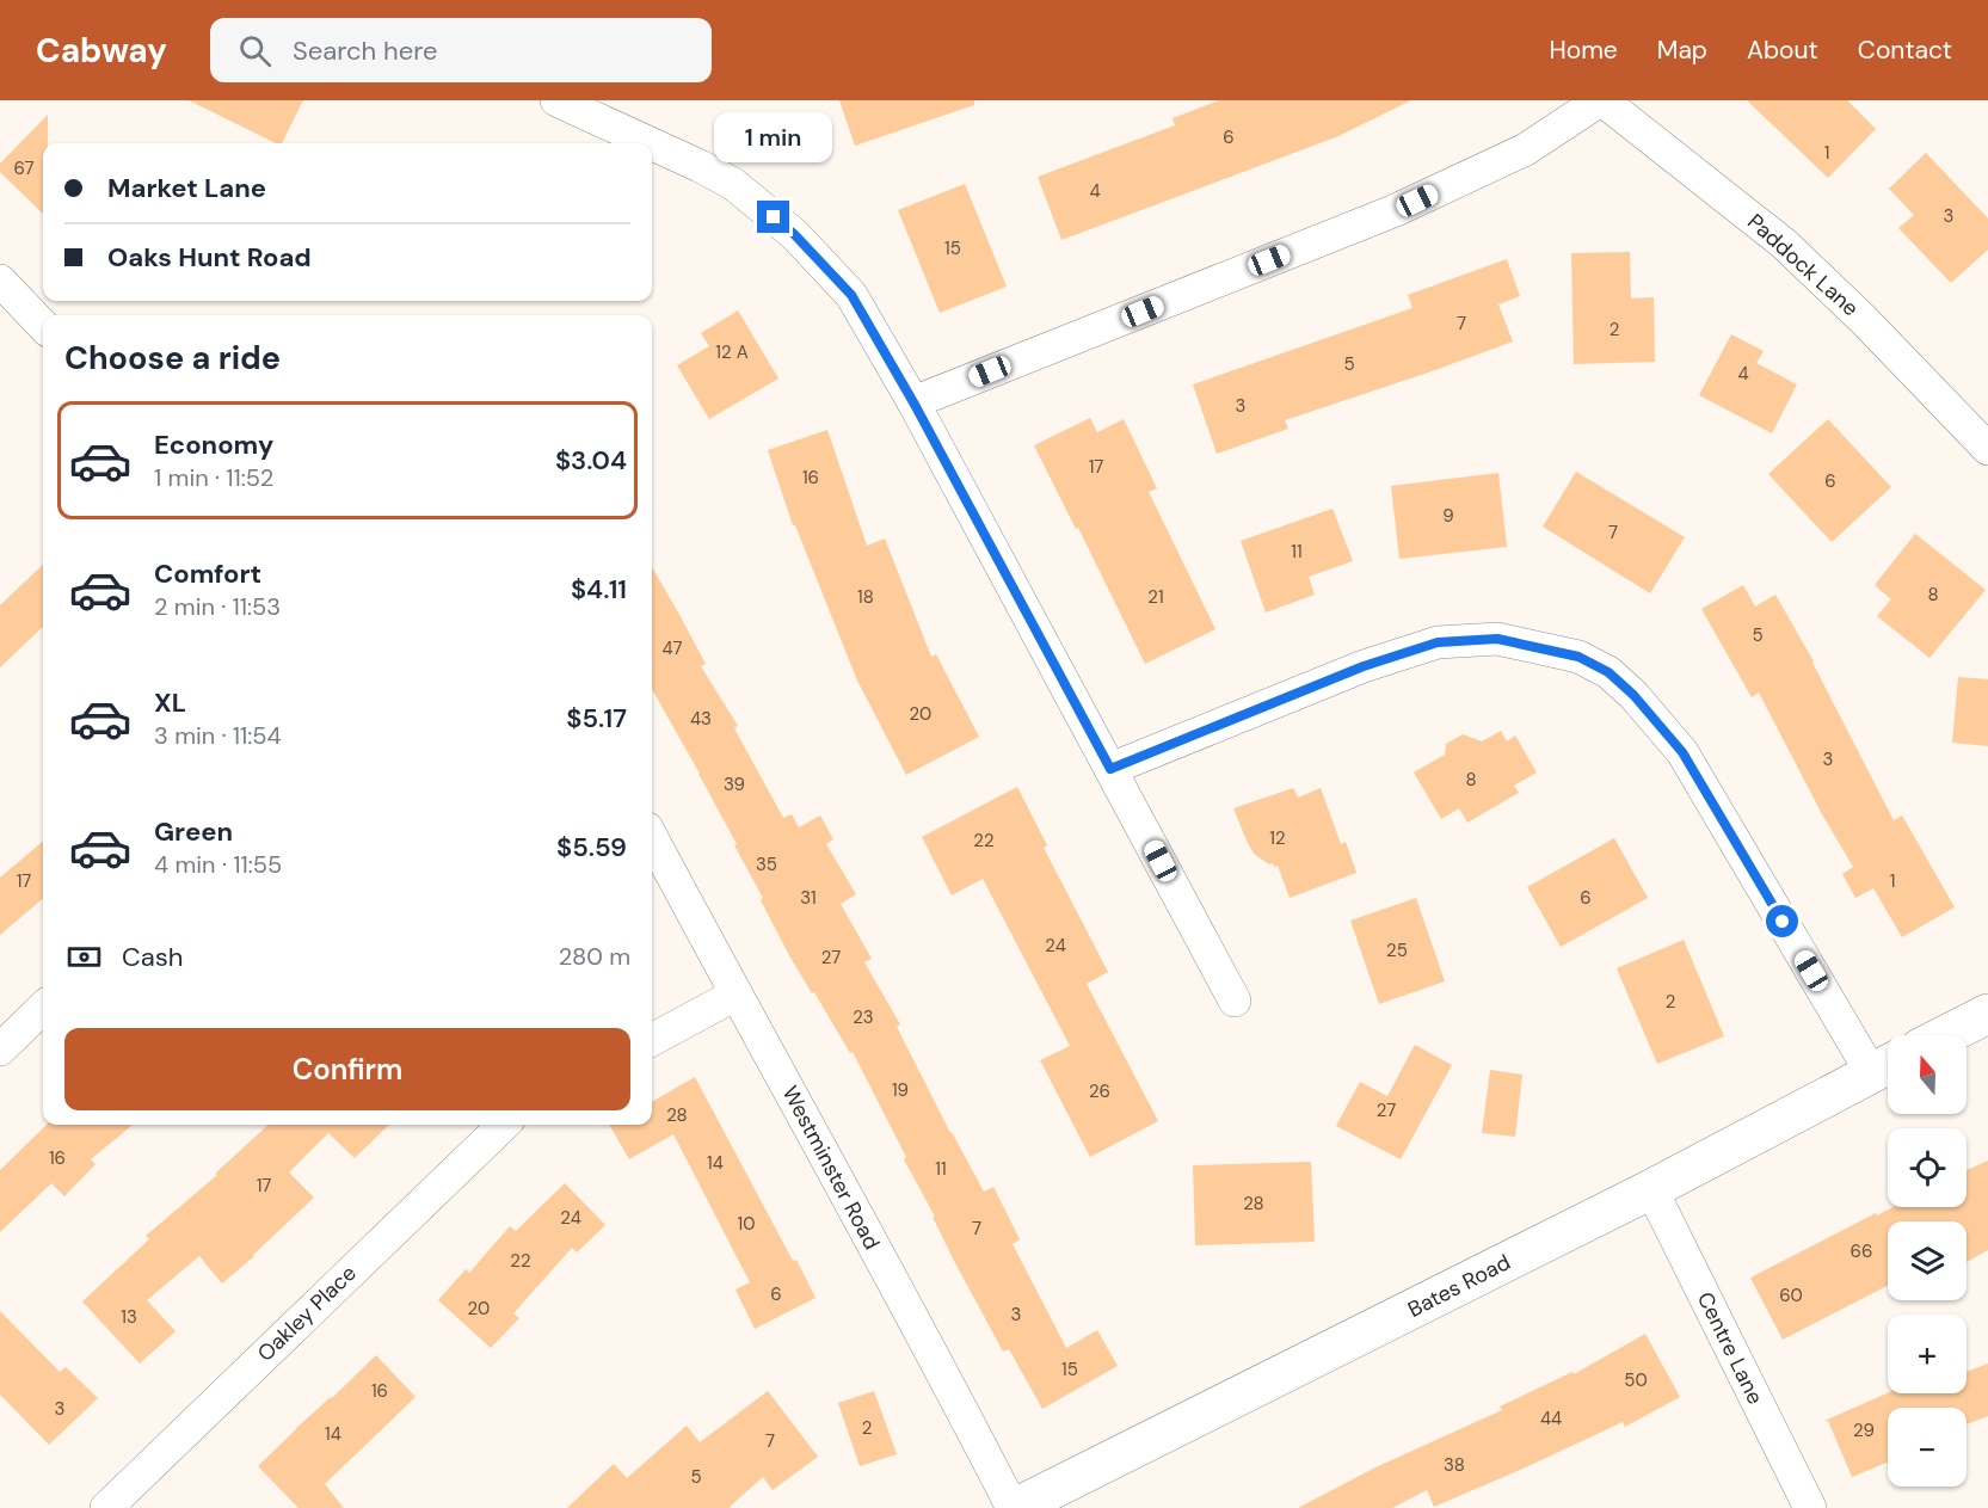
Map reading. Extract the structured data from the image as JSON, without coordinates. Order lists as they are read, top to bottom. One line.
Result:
{"streets":{"street":["Paddock Lane","Westminster Road","Bates Road","Oakley Place","Centre Lane"]},"crossings":[["Westminster Road","Bates Road"],["Bates Road","Centre Lane"]],"house_numbers":["6","1","67","4","3","15","7","2","12 A","5","4","3","17","16","6","9","7","11","8","18","21","5","47","20","43","3","8","39","12","22","35","17","1","31","6","24","25","27","2","23","19","26","27","28","16","14","11","17","28","24","10","7","66","22","6","60","20","3","13","15","50","16","3","44","2","29","14","7","38","5"],"north":"top","page":{"header":"Cabway","search":"Search here","nav":["Home","Map","About","Contact"],"bubble":"1 min","banner":["Market Lane","Oaks Hunt Road"],"heading":"Choose a ride","list":[{"name":"Economy","note":"1 min · 11:52","value":"$3.04"},{"name":"Comfort","note":"2 min · 11:53","value":"$4.11"},{"name":"XL","note":"3 min · 11:54","value":"$5.17"},{"name":"Green","note":"4 min · 11:55","value":"$5.59"}],"pay":["Cash","280 m"],"buttons":"Confirm","map_buttons":["+","−"]}}
